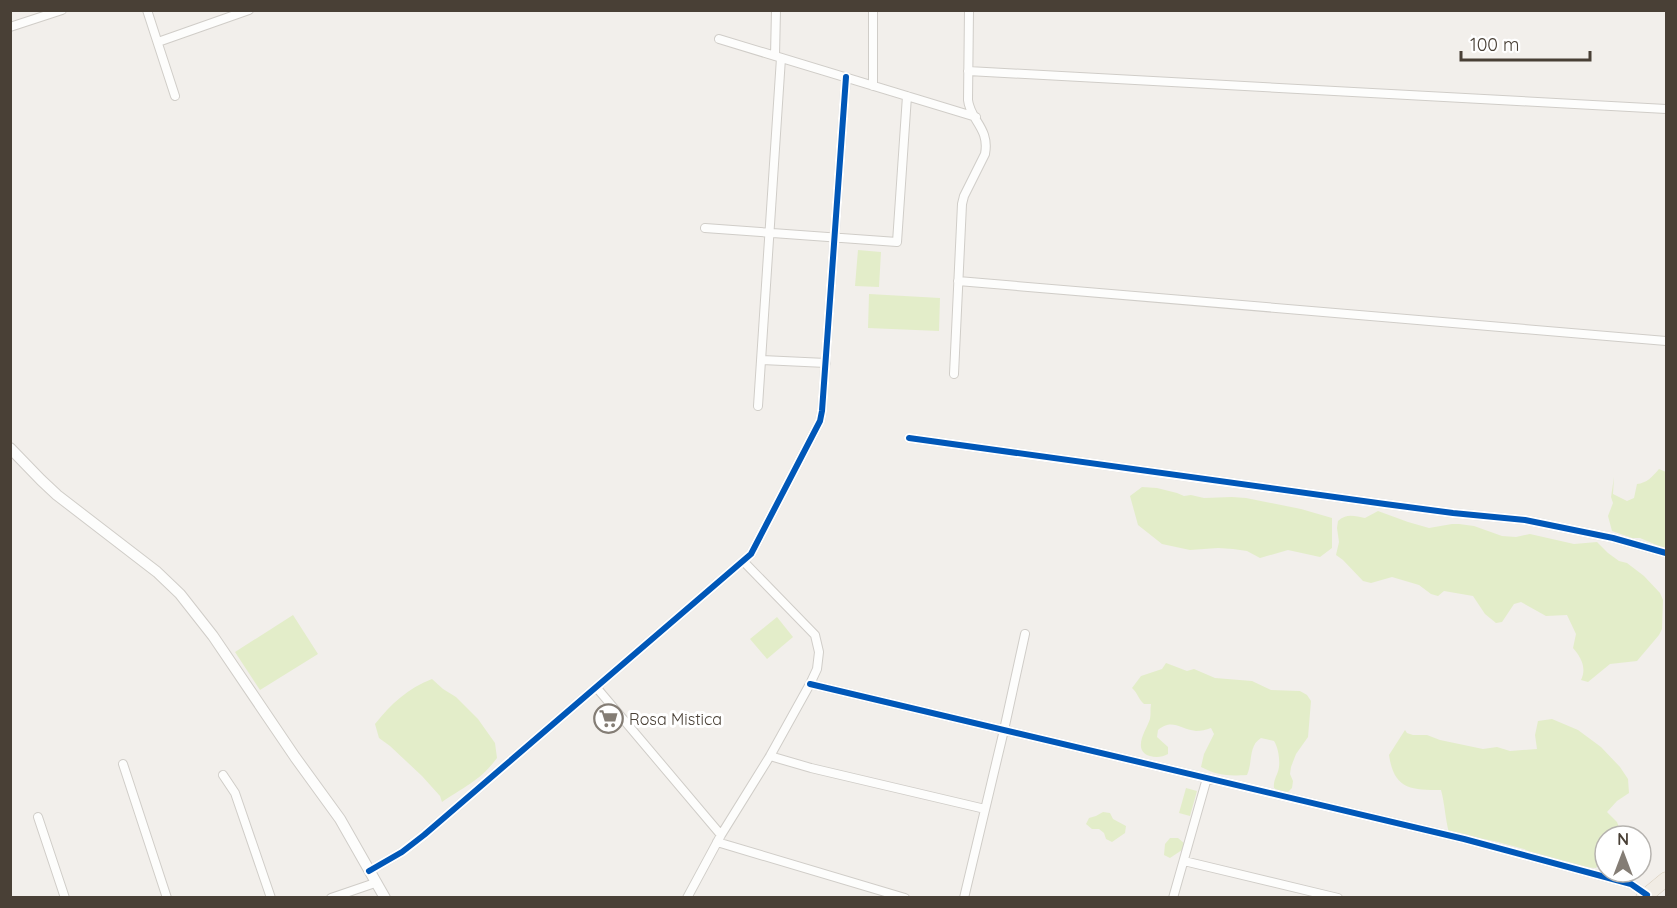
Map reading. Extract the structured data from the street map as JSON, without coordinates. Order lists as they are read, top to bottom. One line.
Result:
{"places":{"supermarket":["Rosa Mistica"]},"scale_bar":"100 m","north":"top"}
